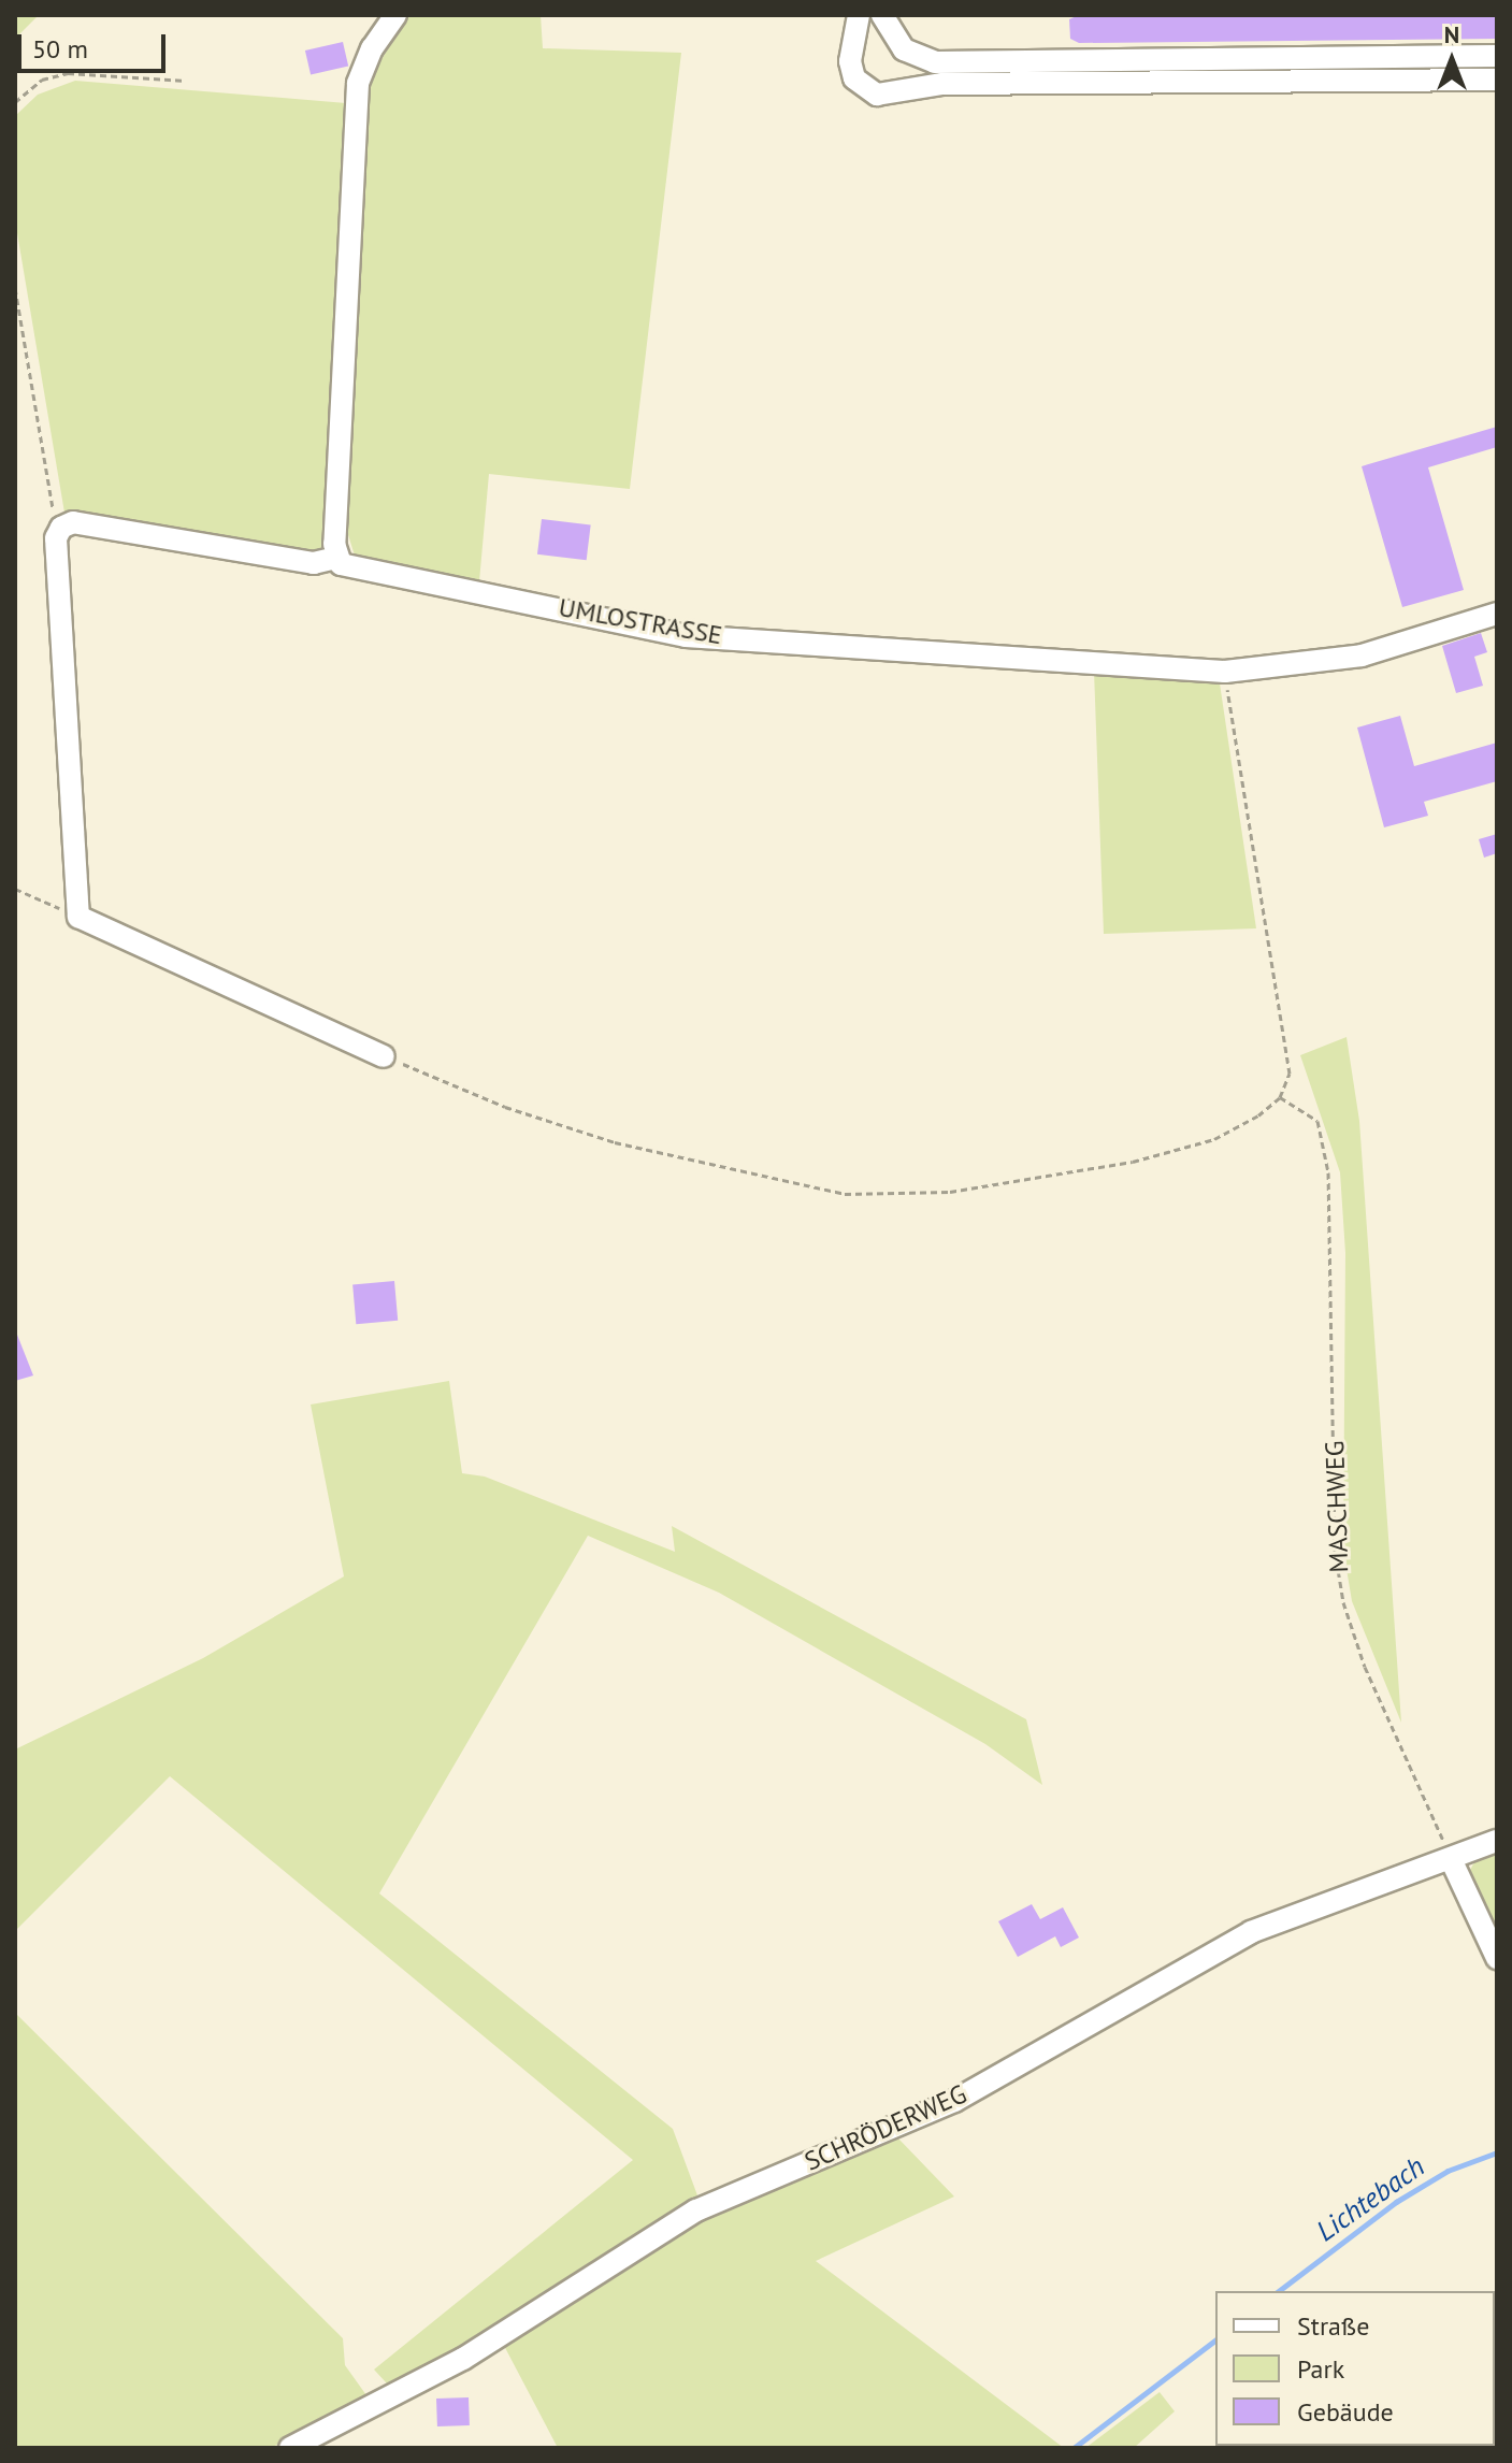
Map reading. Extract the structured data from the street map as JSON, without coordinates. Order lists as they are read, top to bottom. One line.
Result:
{"streets":{"street":["UMLOSTRASSE","SCHRÖDERWEG"],"path":["MASCHWEG"]},"crossings":[["MASCHWEG","SCHRÖDERWEG"]],"water":["Lichtebach"],"legend":["Straße","Park","Gebäude"],"scale_bar":"50 m","north":"top"}
